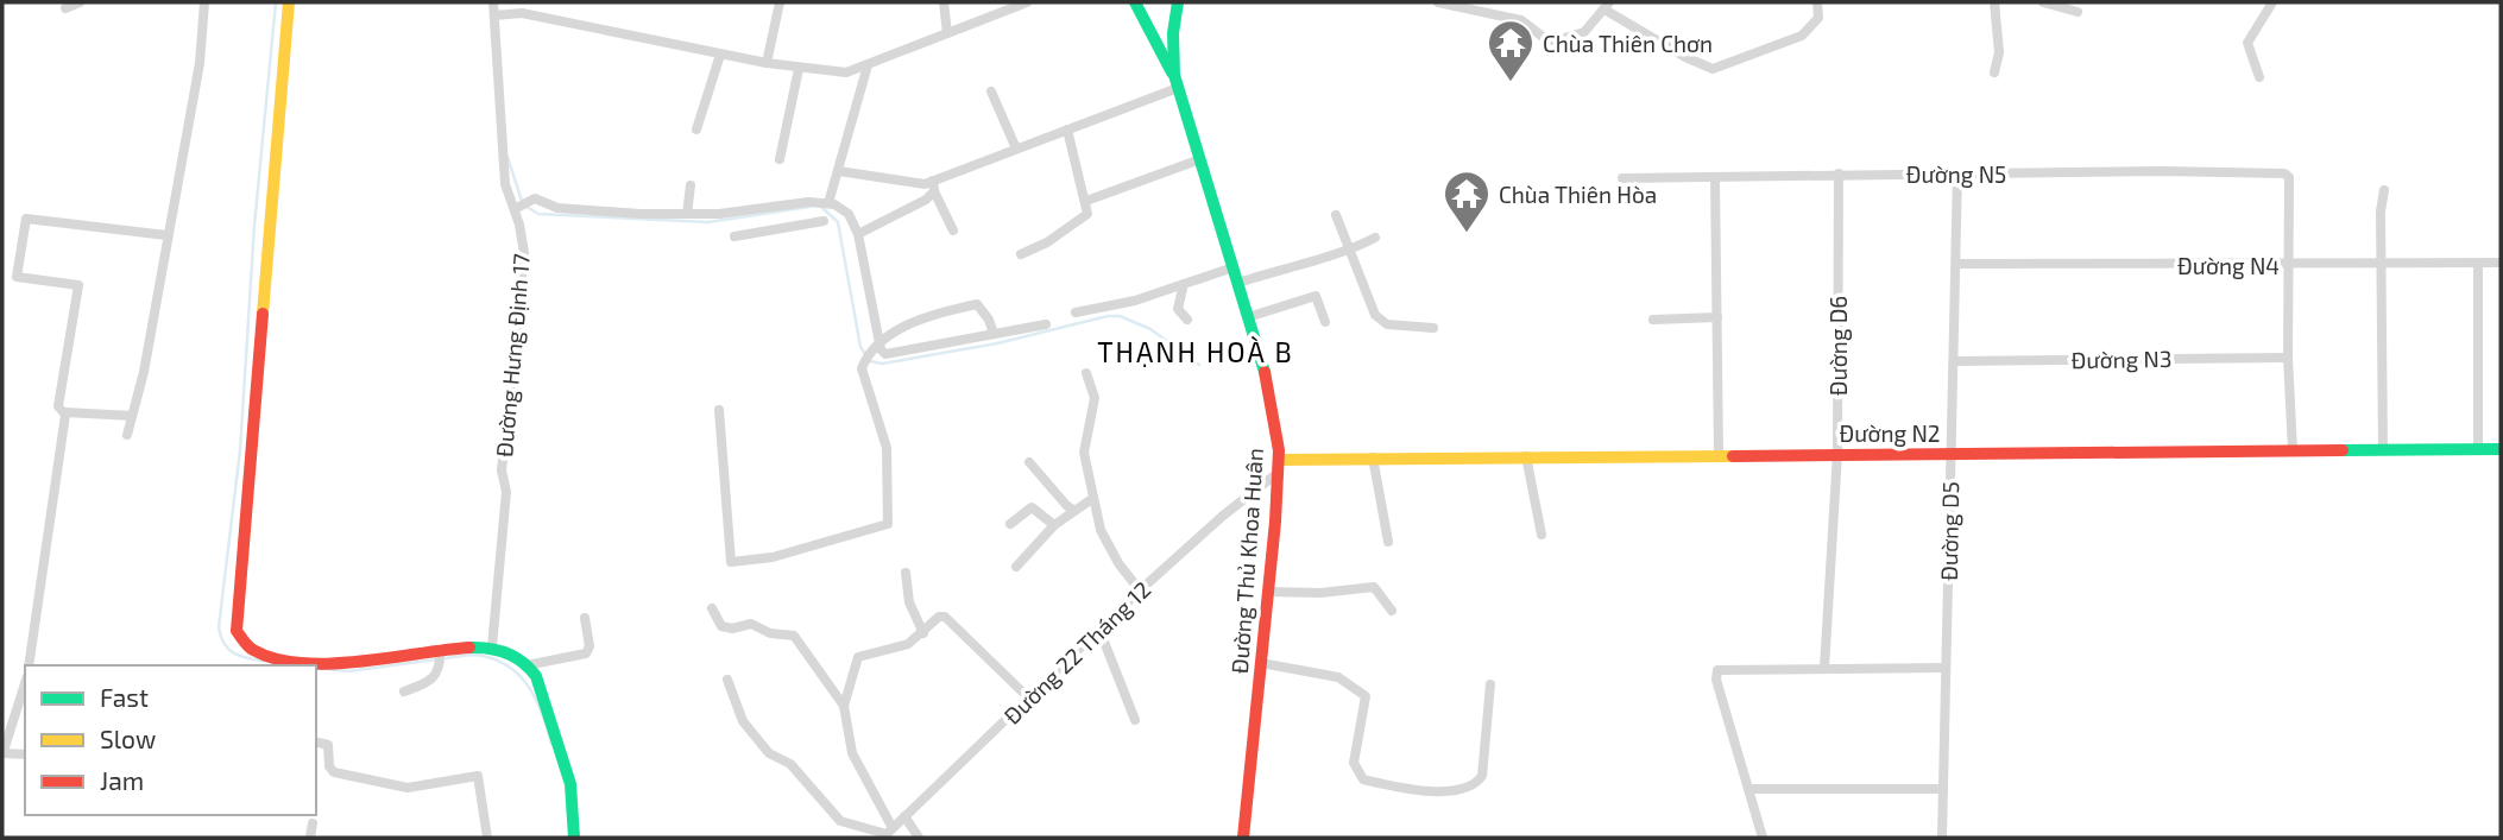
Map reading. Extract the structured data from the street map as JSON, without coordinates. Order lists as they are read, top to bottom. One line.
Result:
{"streets":{"street":["Đường N5","Đường N4","Đường D6","Đường Hưng Định 17","Đường N3","Đường N2","Đường D5","Đường Thủ Khoa Huân","Đường 22 Tháng 12"]},"crossings":[["Đường N5","Đường N4"],["Đường N5","Đường D6"],["Đường N5","Đường D5"],["Đường N4","Đường D5"],["Đường D6","Đường N2"],["Đường N3","Đường D5"],["Đường N2","Đường D5"],["Đường N2","Đường Thủ Khoa Huân"],["Đường N2","Đường 22 Tháng 12"],["Đường Thủ Khoa Huân","Đường 22 Tháng 12"]],"districts":["THẠNH HOÀ B"],"places":{"temple":["Chùa Thiên Chơn","Chùa Thiên Hòa"]},"legend":["Fast","Slow","Jam"]}
